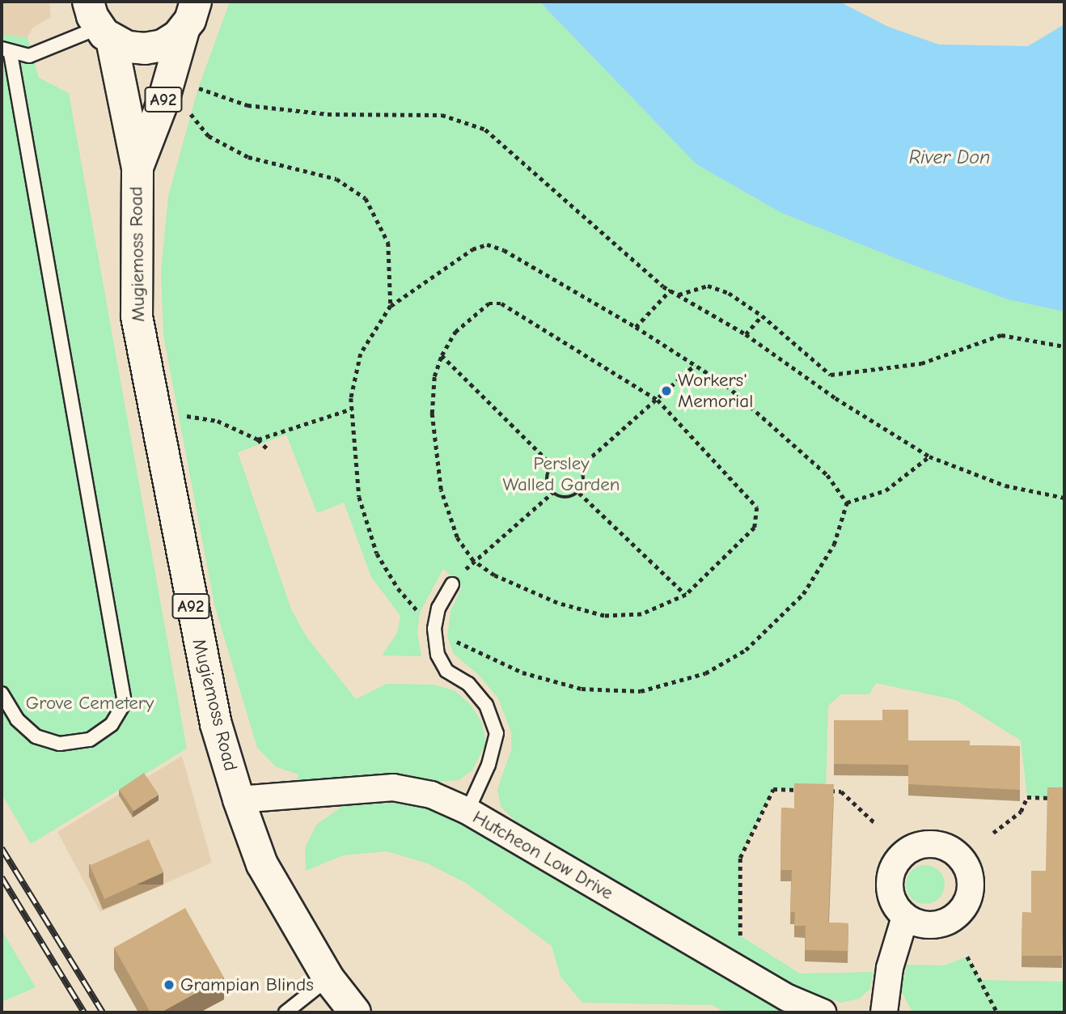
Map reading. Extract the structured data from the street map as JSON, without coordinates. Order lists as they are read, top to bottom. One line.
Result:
{"streets":{"main road":["A92","Mugiemoss Road"],"street":["Hutcheon Low Drive"]},"crossings":[["A92","Mugiemoss Road"],["Mugiemoss Road","Hutcheon Low Drive"]],"water":["River Don"],"parks":["Persley Walled Garden","Grove Cemetery"],"places":["Workers' Memorial","Grampian Blinds"]}
